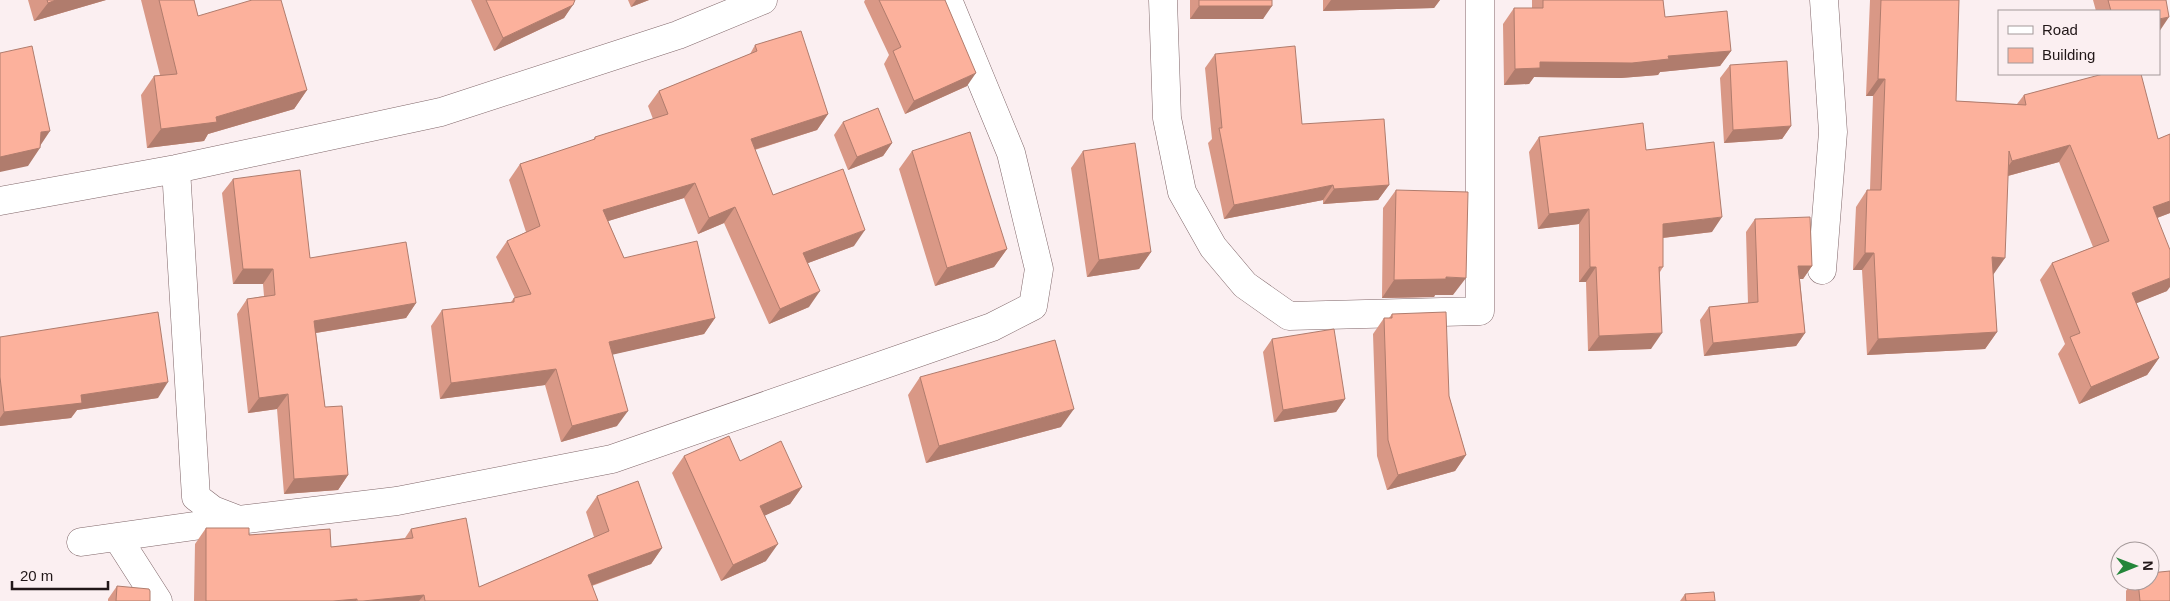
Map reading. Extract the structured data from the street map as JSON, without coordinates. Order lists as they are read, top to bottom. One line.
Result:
{"legend":["Road","Building"],"scale_bar":"20 m","north":"right"}
